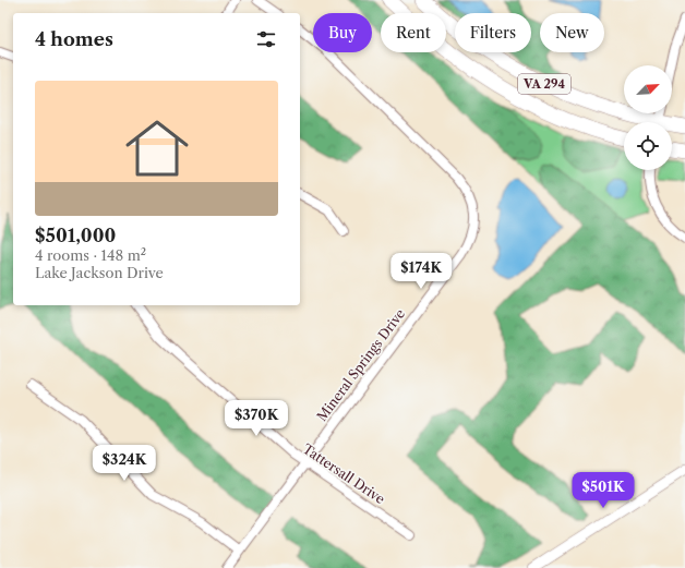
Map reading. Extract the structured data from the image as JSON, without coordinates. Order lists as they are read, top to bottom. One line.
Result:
{"streets":{"highway":["VA 294"],"street":["Mineral Springs Drive","Tattersall Drive"]},"crossings":[["Mineral Springs Drive","Tattersall Drive"]],"north":"top right","page":{"chip":["Buy","Rent","Filters","New"],"heading":"4 homes","list":[{"name":"$501,000","note":"4 rooms · 148 m² · Lake Jackson Drive"}],"price":["$174K","$370K","$324K","$501K"]}}
